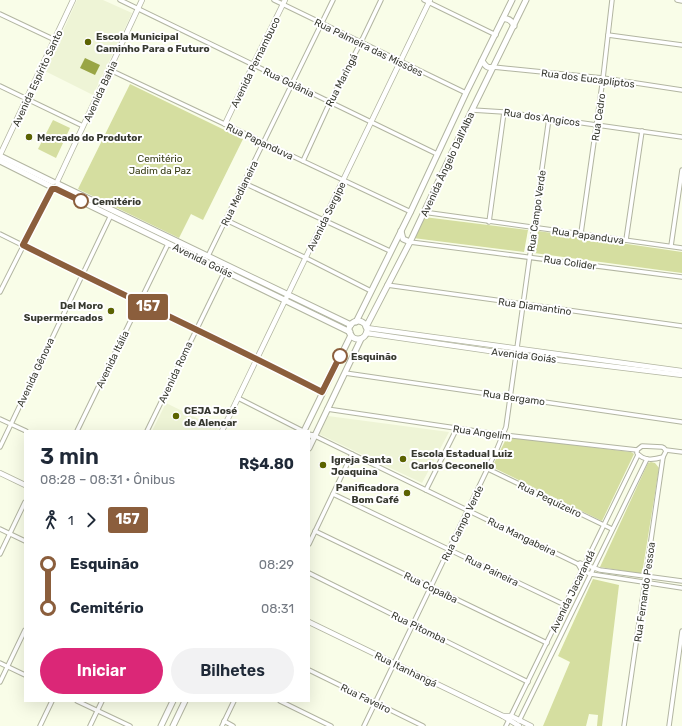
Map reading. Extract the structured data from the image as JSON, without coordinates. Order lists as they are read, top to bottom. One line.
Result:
{"streets":{"main road":["Avenida Ângelo Dall'Alba","Avenida Goiás"],"street":["Rua Palmeira das Missões","Avenida Pernambuco","Avenida Espírito Santo","Rua dos Eucapliptos","Rua Maringá","Rua Goiânia","Avenida Bahia","Rua dos Angicos","Rua Cedro","Rua Papanduva","Rua Medianeira","Rua Campo Verde","Avenida Sergipe","Rua Colider","Rua Diamantino","Avenida Itália","Avenida Gênova","Avenida Roma","Rua Bergamo","Rua Angelim","Rua Pequizeiro","Rua Mangabeira","Rua Paineira","Rua Copaíba","Avenida Jacarandá","Rua Fernando Pessoa","Rua Pitomba","Rua Itanhangá","Rua Faveiro"]},"crossings":[["Rua Palmeira das Missões","Avenida Pernambuco"],["Rua Palmeira das Missões","Rua Maringá"],["Rua Palmeira das Missões","Avenida Ângelo Dall'Alba"],["Rua Palmeira das Missões","Rua Medianeira"],["Rua Palmeira das Missões","Avenida Sergipe"],["Avenida Pernambuco","Rua Goiânia"],["Avenida Pernambuco","Rua Papanduva"],["Avenida Espírito Santo","Avenida Goiás"],["Rua dos Eucapliptos","Rua Cedro"],["Rua dos Eucapliptos","Avenida Ângelo Dall'Alba"],["Rua Maringá","Rua Goiânia"],["Rua Maringá","Rua Papanduva"],["Rua Goiânia","Avenida Bahia"],["Rua Goiânia","Avenida Ângelo Dall'Alba"],["Rua Goiânia","Rua Medianeira"],["Rua Goiânia","Avenida Sergipe"],["Avenida Bahia","Rua Papanduva"],["Avenida Bahia","Avenida Goiás"],["Rua dos Angicos","Rua Cedro"],["Rua dos Angicos","Avenida Ângelo Dall'Alba"],["Rua dos Angicos","Rua Campo Verde"],["Rua Cedro","Rua Papanduva"],["Rua Papanduva","Avenida Ângelo Dall'Alba"],["Rua Papanduva","Rua Medianeira"],["Rua Papanduva","Rua Campo Verde"],["Rua Papanduva","Avenida Sergipe"],["Avenida Ângelo Dall'Alba","Avenida Goiás"],["Avenida Ângelo Dall'Alba","Rua Colider"],["Avenida Ângelo Dall'Alba","Rua Diamantino"],["Rua Medianeira","Avenida Goiás"],["Rua Campo Verde","Avenida Goiás"],["Rua Campo Verde","Rua Colider"],["Rua Campo Verde","Rua Diamantino"],["Rua Campo Verde","Rua Bergamo"],["Rua Campo Verde","Rua Angelim"],["Rua Campo Verde","Rua Pequizeiro"],["Rua Campo Verde","Rua Mangabeira"],["Rua Campo Verde","Rua Paineira"],["Rua Campo Verde","Rua Copaíba"],["Rua Campo Verde","Rua Pitomba"],["Rua Campo Verde","Rua Itanhangá"],["Rua Campo Verde","Rua Faveiro"],["Avenida Sergipe","Avenida Goiás"],["Avenida Goiás","Avenida Itália"],["Avenida Goiás","Avenida Gênova"],["Avenida Goiás","Avenida Roma"],["Rua Angelim","Rua Fernando Pessoa"],["Rua Pequizeiro","Avenida Jacarandá"],["Rua Mangabeira","Avenida Jacarandá"],["Rua Mangabeira","Rua Fernando Pessoa"],["Rua Paineira","Avenida Jacarandá"],["Rua Copaíba","Avenida Jacarandá"],["Avenida Jacarandá","Rua Pitomba"],["Avenida Jacarandá","Rua Itanhangá"]],"parks":["Cemitério Jadim da Paz"],"places":["Escola Municipal Caminho Para o Futuro","Mercado do Produtor","Cemitério","Del Moro Supermercados","Esquinão","CEJA José de Alencar","Escola Estadual Luiz Carlos Ceconello","Igreja Santa Joaquina","Panificadora Bom Café"],"lines":["bus line 157"],"page":{"on_map":"157","heading":["3 min","08:28 – 08:31 · Ônibus","R$4.80"],"legs":["1","157"],"list":[{"name":"Esquinão","value":"08:29"},{"name":"Cemitério","value":"08:31"}],"buttons":["Iniciar","Bilhetes"]}}
